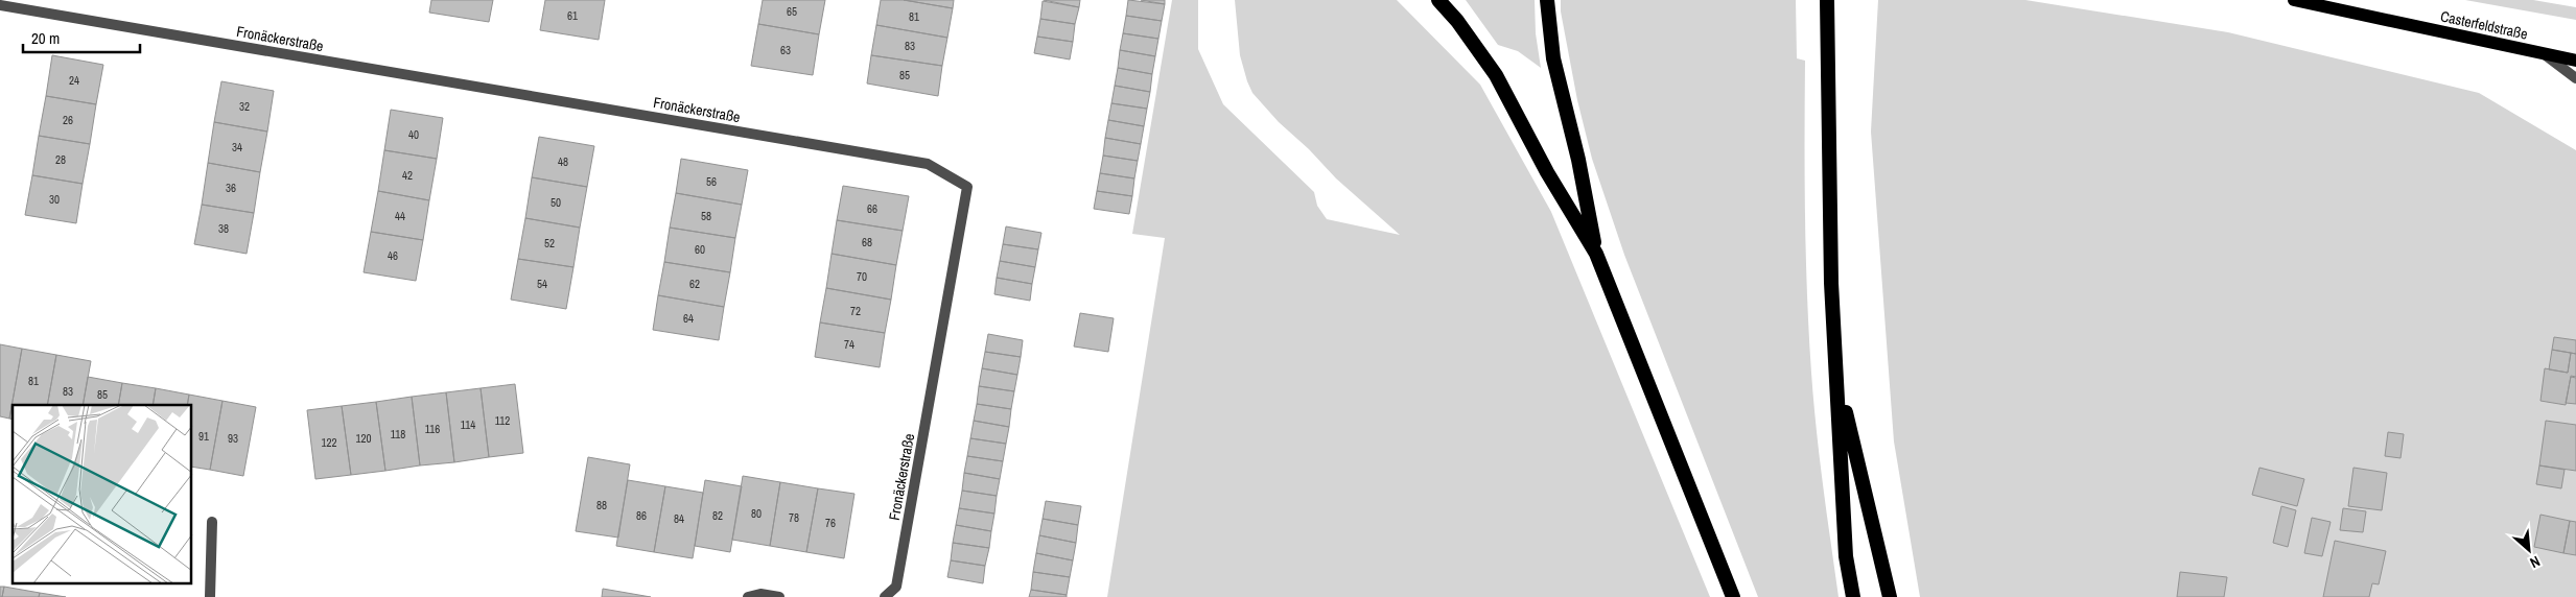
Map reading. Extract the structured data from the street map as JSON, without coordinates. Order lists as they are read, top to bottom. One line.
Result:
{"streets":{"main road":["Casterfeldstraße"],"street":["Fronäckerstraße"]},"house_numbers":["65","61","81","83","63","85","24","32","26","40","34","28","48","42","56","36","30","50","66","44","58","38","68","52","60","46","70","54","62","72","64","74","81","83","85","112","114","116","118","91","93","120","122","88","80","86","82","78","84","76"],"scale_bar":"20 m","north":"bottom right"}
